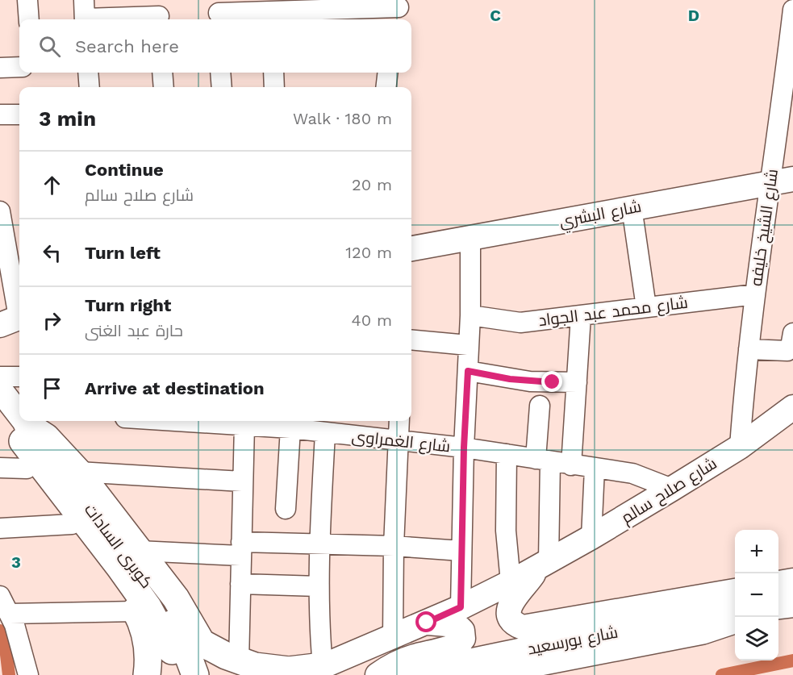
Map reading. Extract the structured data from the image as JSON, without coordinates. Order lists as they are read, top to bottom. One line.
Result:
{"streets":{"highway":["كوبرى السادات"],"main road":["شارع البشري","شارع صلاح سالم","شارع بورسعيد"],"street":["شارع الشيخ خليفه","شارع محمد عبد الجواد","شارع الغمراوى"]},"crossings":[["شارع البشري","شارع الشيخ خليفه"],["شارع الشيخ خليفه","شارع محمد عبد الجواد"],["شارع الشيخ خليفه","شارع صلاح سالم"],["شارع الغمراوى","شارع صلاح سالم"]],"page":{"search":"Search here","heading":["3 min","Walk · 180 m"],"list":[["Continue","شارع صلاح سالم","20 m"],["Turn left","120 m"],["Turn right","حارة عبد الغنى","40 m"],"Arrive at destination"],"map_buttons":["+","−"]},"grid":{"columns":["C","D"],"rows":["3"]}}
